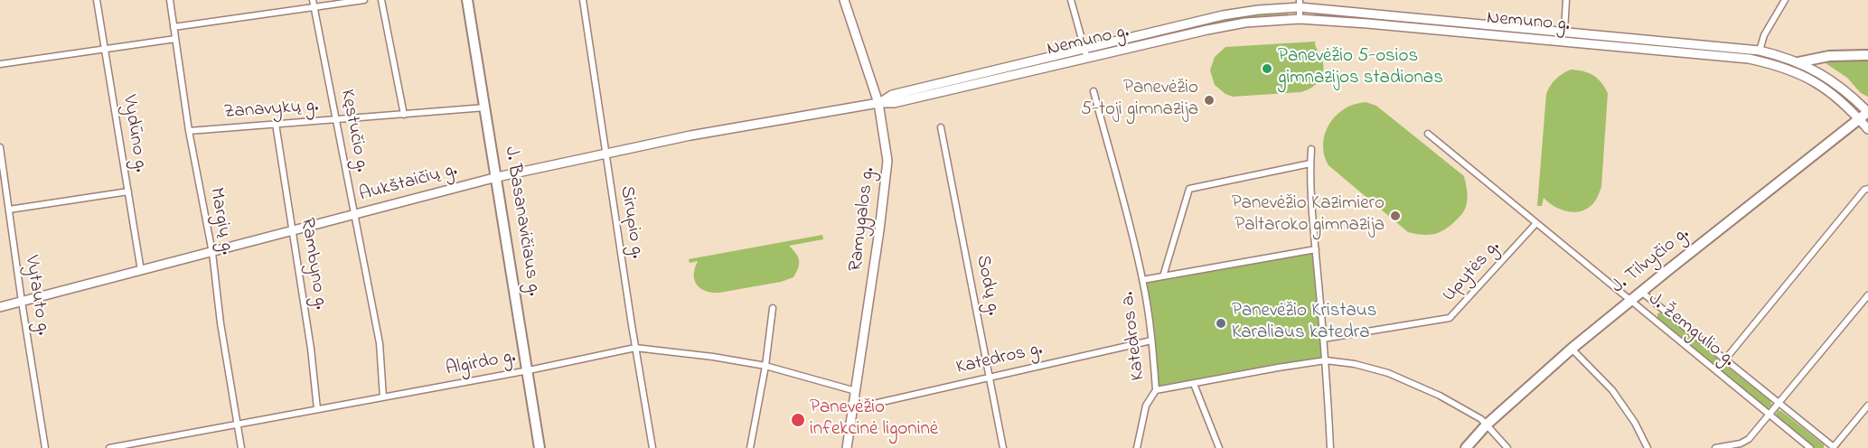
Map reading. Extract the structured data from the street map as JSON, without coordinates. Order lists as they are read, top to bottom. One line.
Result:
{"streets":{"main road":["Nemuno g.","Aukštaičių g.","Ramygalos g.","J. Basanavičiaus g.","J. Tilvyčio g."],"street":["Zanavykų g.","Kęstučio g.","Vydūno g.","Margių g.","Sirupio g.","Rambyno g.","Upytės g.","Sodų g.","Vytauto g.","J. Žemgulio g.","Katedros a.","Katedros g.","Algirdo g."]},"crossings":[["Nemuno g.","Aukštaičių g."],["Nemuno g.","Ramygalos g."],["Nemuno g.","J. Tilvyčio g."],["Zanavykų g.","Kęstučio g."],["Zanavykų g.","Margių g."],["Zanavykų g.","J. Basanavičiaus g."],["Zanavykų g.","Rambyno g."],["Kęstučio g.","Aukštaičių g."],["Kęstučio g.","Algirdo g."],["Vydūno g.","Aukštaičių g."],["Aukštaičių g.","Margių g."],["Aukštaičių g.","J. Basanavičiaus g."],["Aukštaičių g.","Sirupio g."],["Aukštaičių g.","Rambyno g."],["Aukštaičių g.","Vytauto g."],["Ramygalos g.","Katedros g."],["Ramygalos g.","Algirdo g."],["Margių g.","Algirdo g."],["J. Basanavičiaus g.","Algirdo g."],["Sirupio g.","Algirdo g."],["J. Tilvyčio g.","J. Žemgulio g."],["J. Tilvyčio g.","Katedros a."],["Rambyno g.","Algirdo g."],["Upytės g.","J. Žemgulio g."],["Sodų g.","Katedros g."],["Katedros a.","Katedros g."]],"places":["Panevėžio 5-osios gimnazijos stadionas","Panevėžio 5-toji gimnazija","Panevėžio Kazimiero Paltaroko gimnazija","Panevėžio Kristaus Karaliaus katedra","Panevėžio infekcinė ligoninė"]}
